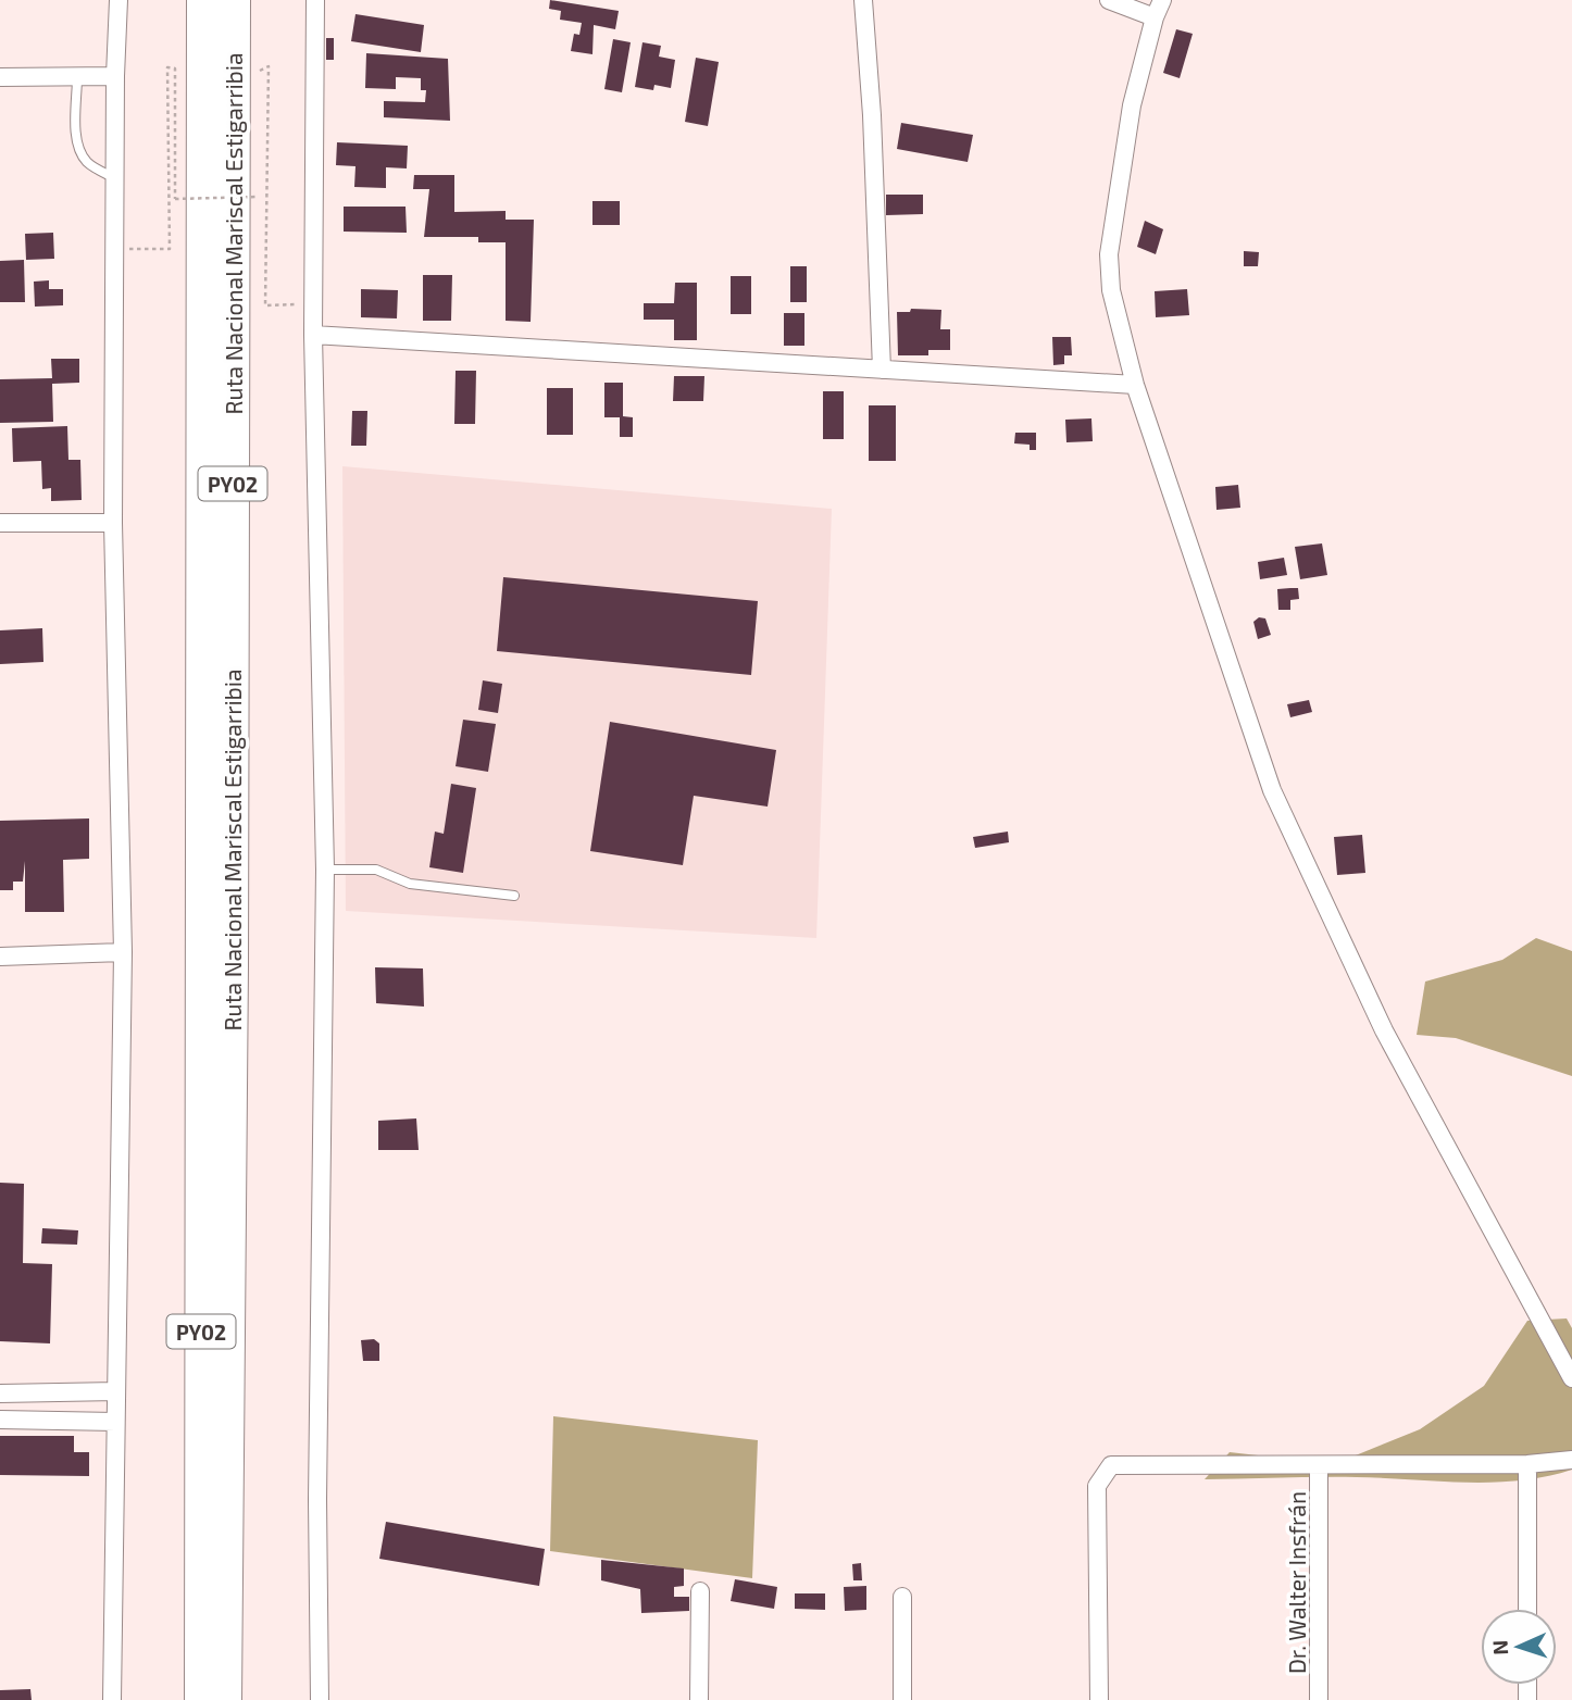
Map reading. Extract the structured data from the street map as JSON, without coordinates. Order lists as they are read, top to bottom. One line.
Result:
{"streets":{"highway":["Ruta Nacional Mariscal Estigarribia","PY02"],"street":["Dr. Walter Insfrán"]},"north":"left"}
